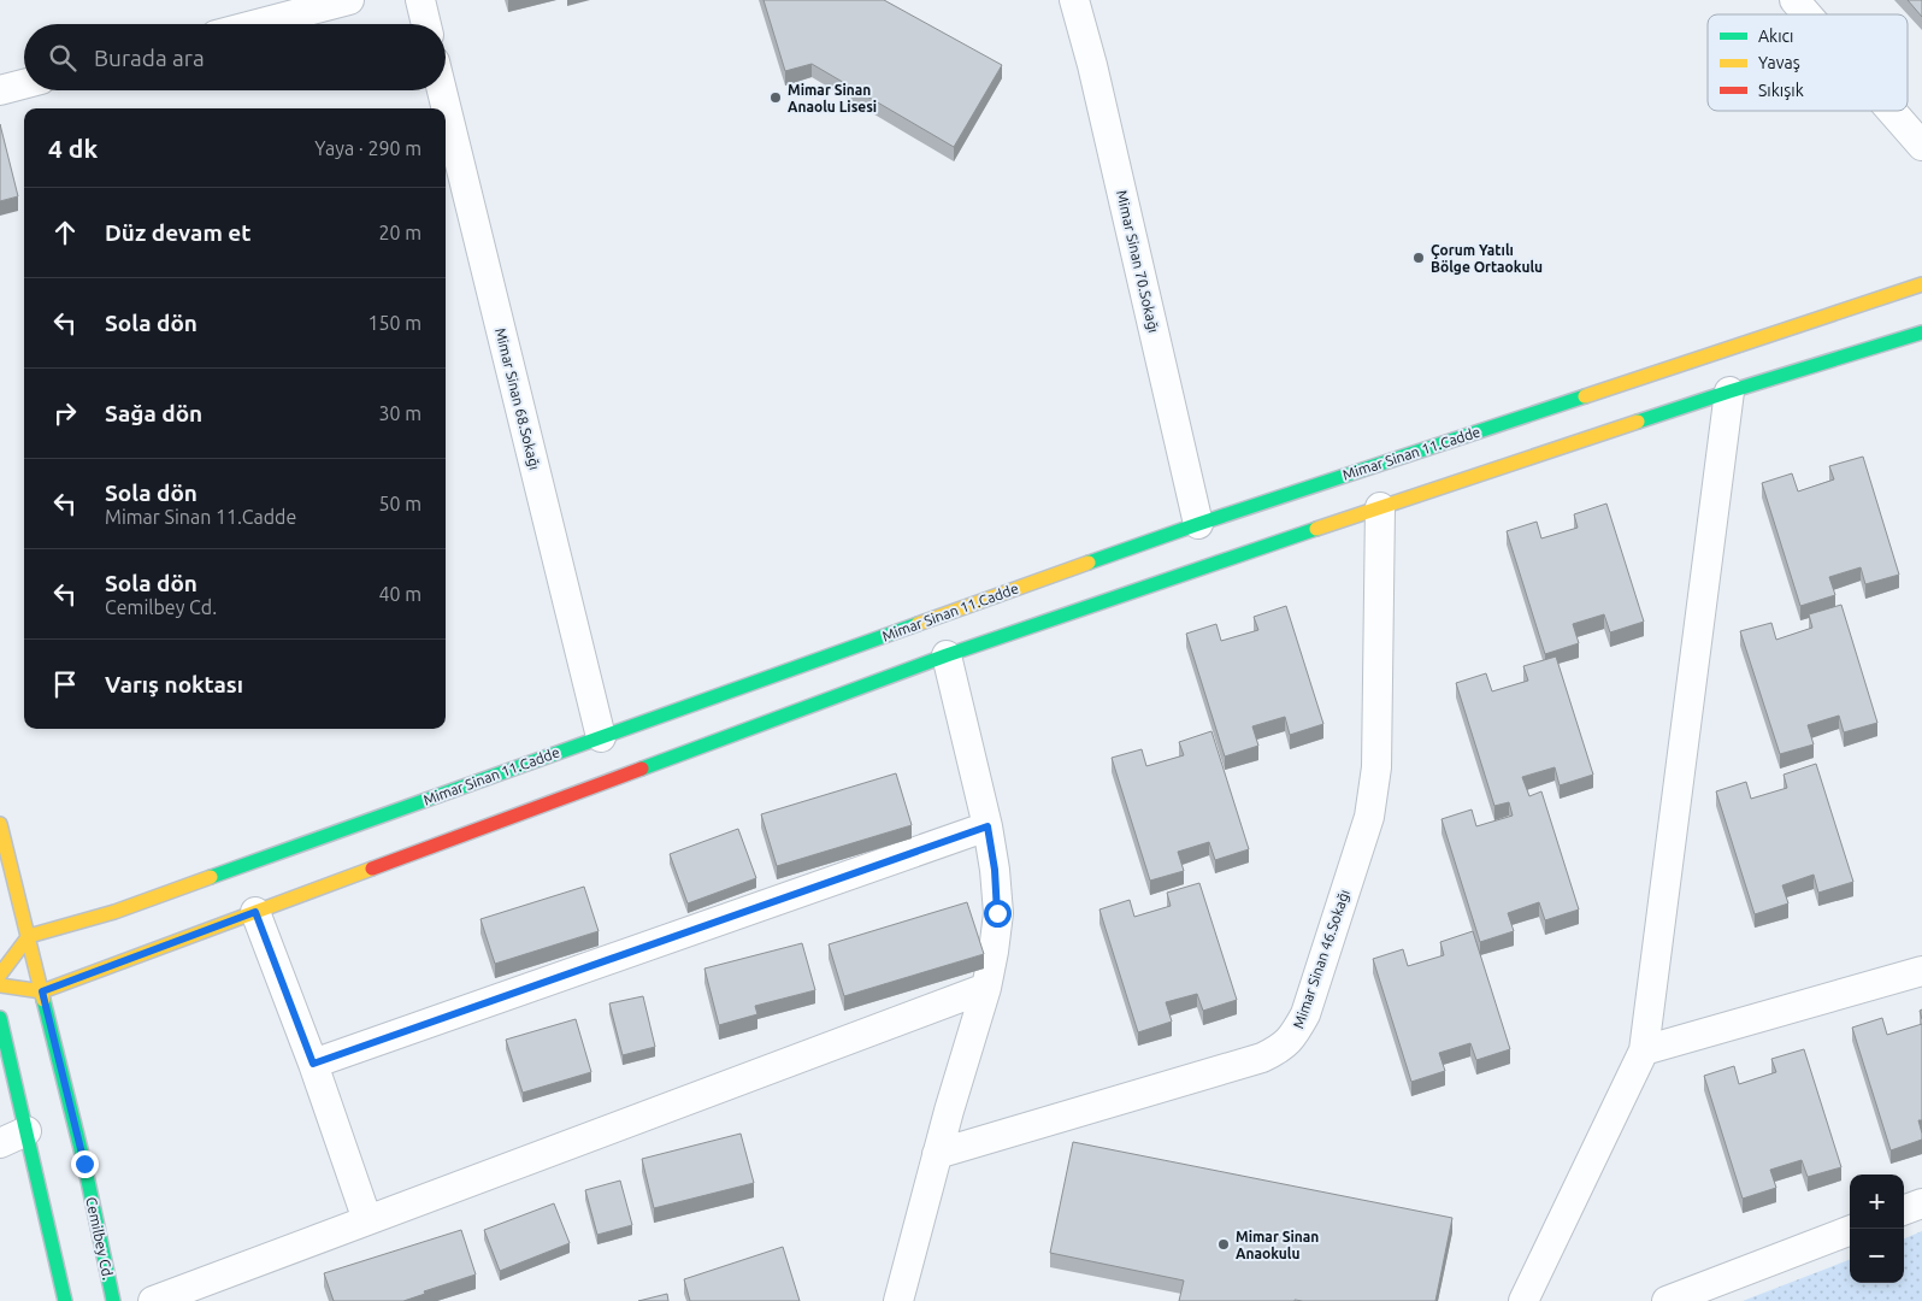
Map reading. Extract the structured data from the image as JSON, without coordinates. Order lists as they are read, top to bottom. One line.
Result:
{"streets":{"street":["Mimar Sinan 70.Sokağı","Mimar Sinan 68.Sokağı","Mimar Sinan 11.Cadde","Mimar Sinan 46.Sokağı","Cemilbey Cd."]},"crossings":[["Mimar Sinan 70.Sokağı","Mimar Sinan 11.Cadde"],["Mimar Sinan 68.Sokağı","Mimar Sinan 11.Cadde"],["Mimar Sinan 11.Cadde","Cemilbey Cd."]],"places":["Mimar Sinan Anaolu Lisesi","Çorum Yatılı Bölge Ortaokulu","Mimar Sinan Anaokulu"],"legend":["Akıcı","Yavaş","Sıkışık"],"page":{"search":"Burada ara","heading":["4 dk","Yaya · 290 m"],"list":[["Düz devam et","20 m"],["Sola dön","150 m"],["Sağa dön","30 m"],["Sola dön","Mimar Sinan 11.Cadde","50 m"],["Sola dön","Cemilbey Cd.","40 m"],"Varış noktası"],"map_buttons":["+","−"]}}
